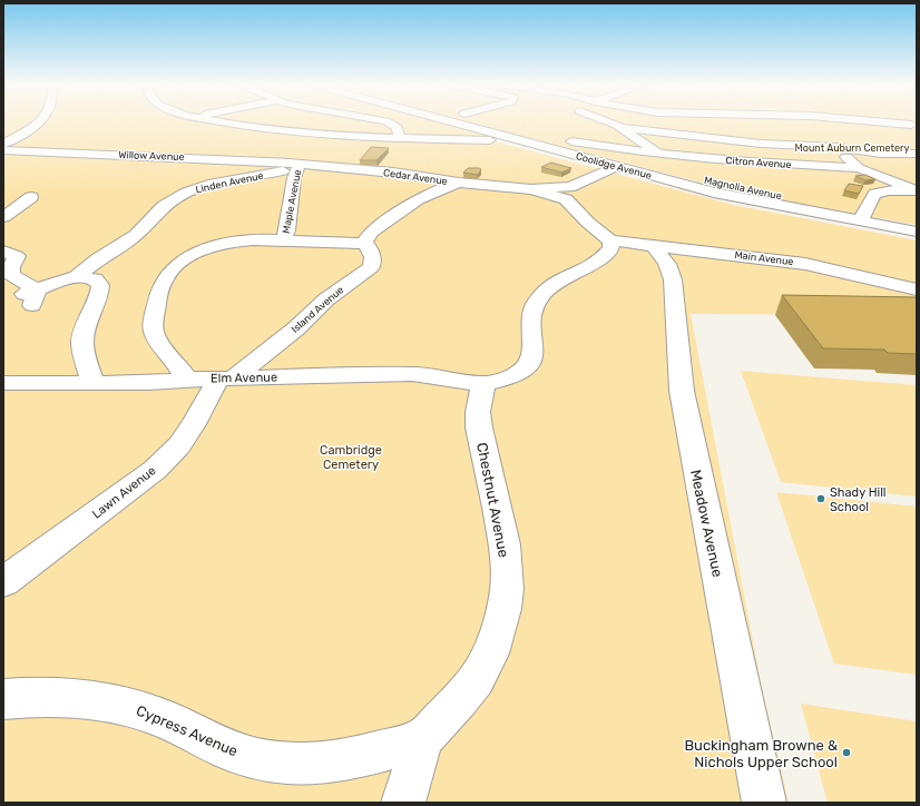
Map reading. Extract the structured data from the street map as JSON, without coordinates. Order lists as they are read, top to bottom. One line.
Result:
{"streets":{"street":["Willow Avenue","Citron Avenue","Coolidge Avenue","Cedar Avenue","Linden Avenue","Magnolia Avenue","Maple Avenue","Main Avenue","Island Avenue","Elm Avenue","Lawn Avenue","Chestnut Avenue","Meadow Avenue","Cypress Avenue"]},"crossings":[["Willow Avenue","Cedar Avenue"],["Willow Avenue","Linden Avenue"],["Willow Avenue","Maple Avenue"],["Citron Avenue","Magnolia Avenue"],["Coolidge Avenue","Magnolia Avenue"],["Cedar Avenue","Linden Avenue"],["Cedar Avenue","Maple Avenue"],["Linden Avenue","Maple Avenue"],["Main Avenue","Elm Avenue"],["Main Avenue","Meadow Avenue"],["Island Avenue","Elm Avenue"],["Island Avenue","Lawn Avenue"],["Elm Avenue","Lawn Avenue"],["Elm Avenue","Chestnut Avenue"],["Chestnut Avenue","Cypress Avenue"]],"parks":["Mount Auburn Cemetery","Cambridge Cemetery"],"places":["Shady Hill School","Buckingham Browne & Nichols Upper School"]}
